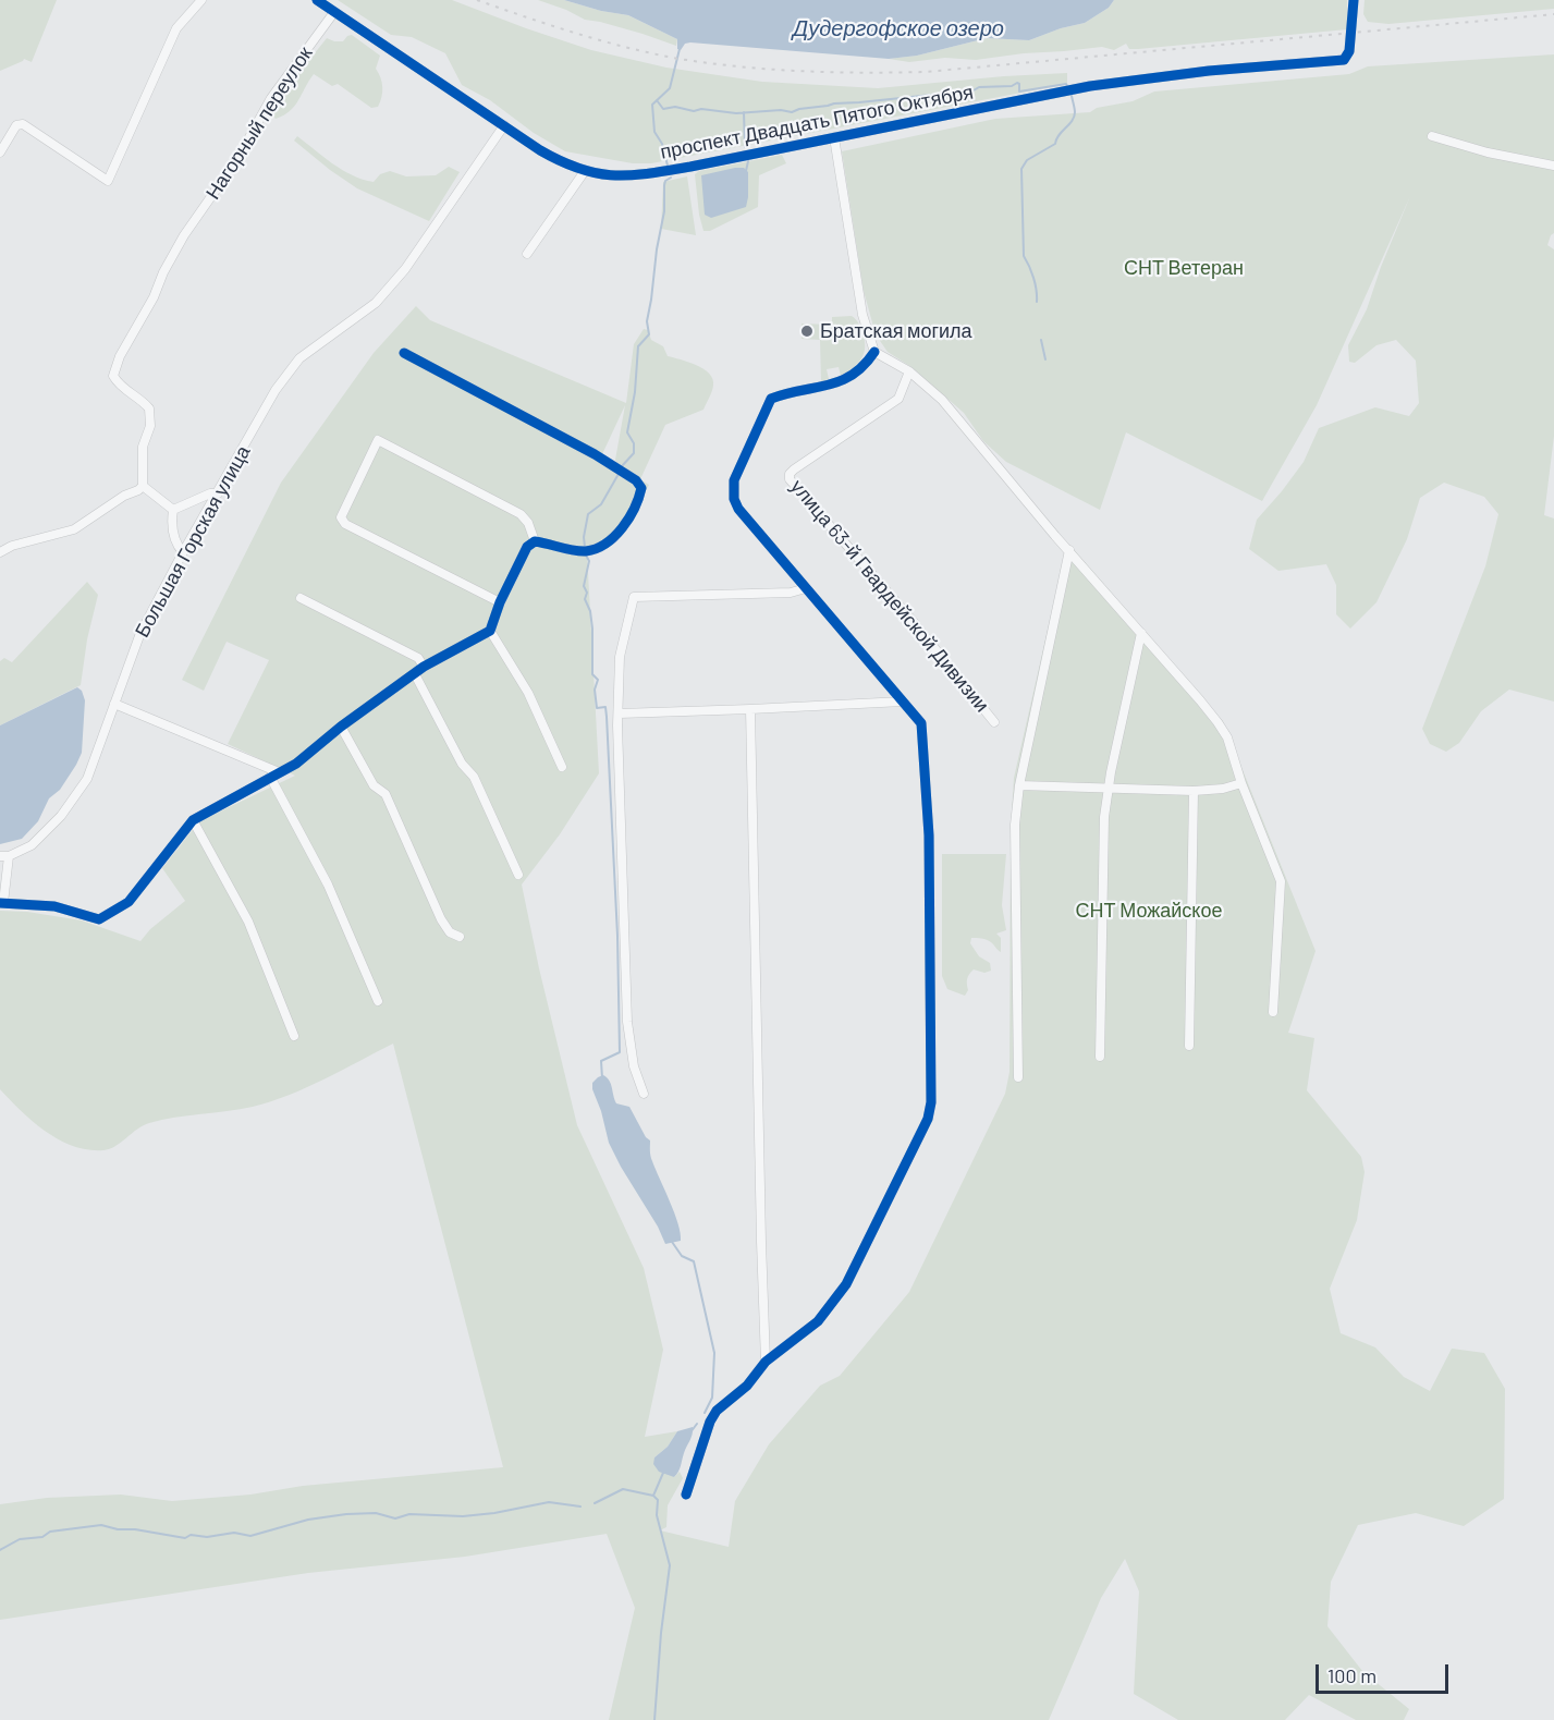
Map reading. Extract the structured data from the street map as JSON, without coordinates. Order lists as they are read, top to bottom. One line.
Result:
{"streets":{"street":["проспект Двадцать Пятого Октября","Нагорный переулок","Большая Горская улица","улица 63-й Гвардейской Дивизии"]},"crossings":[["проспект Двадцать Пятого Октября","Нагорный переулок"],["проспект Двадцать Пятого Октября","Большая Горская улица"]],"water":["Дудергофское озеро"],"parks":["СНТ Ветеран","СНТ Можайское"],"places":["Братская могила"],"scale_bar":"100 m"}
